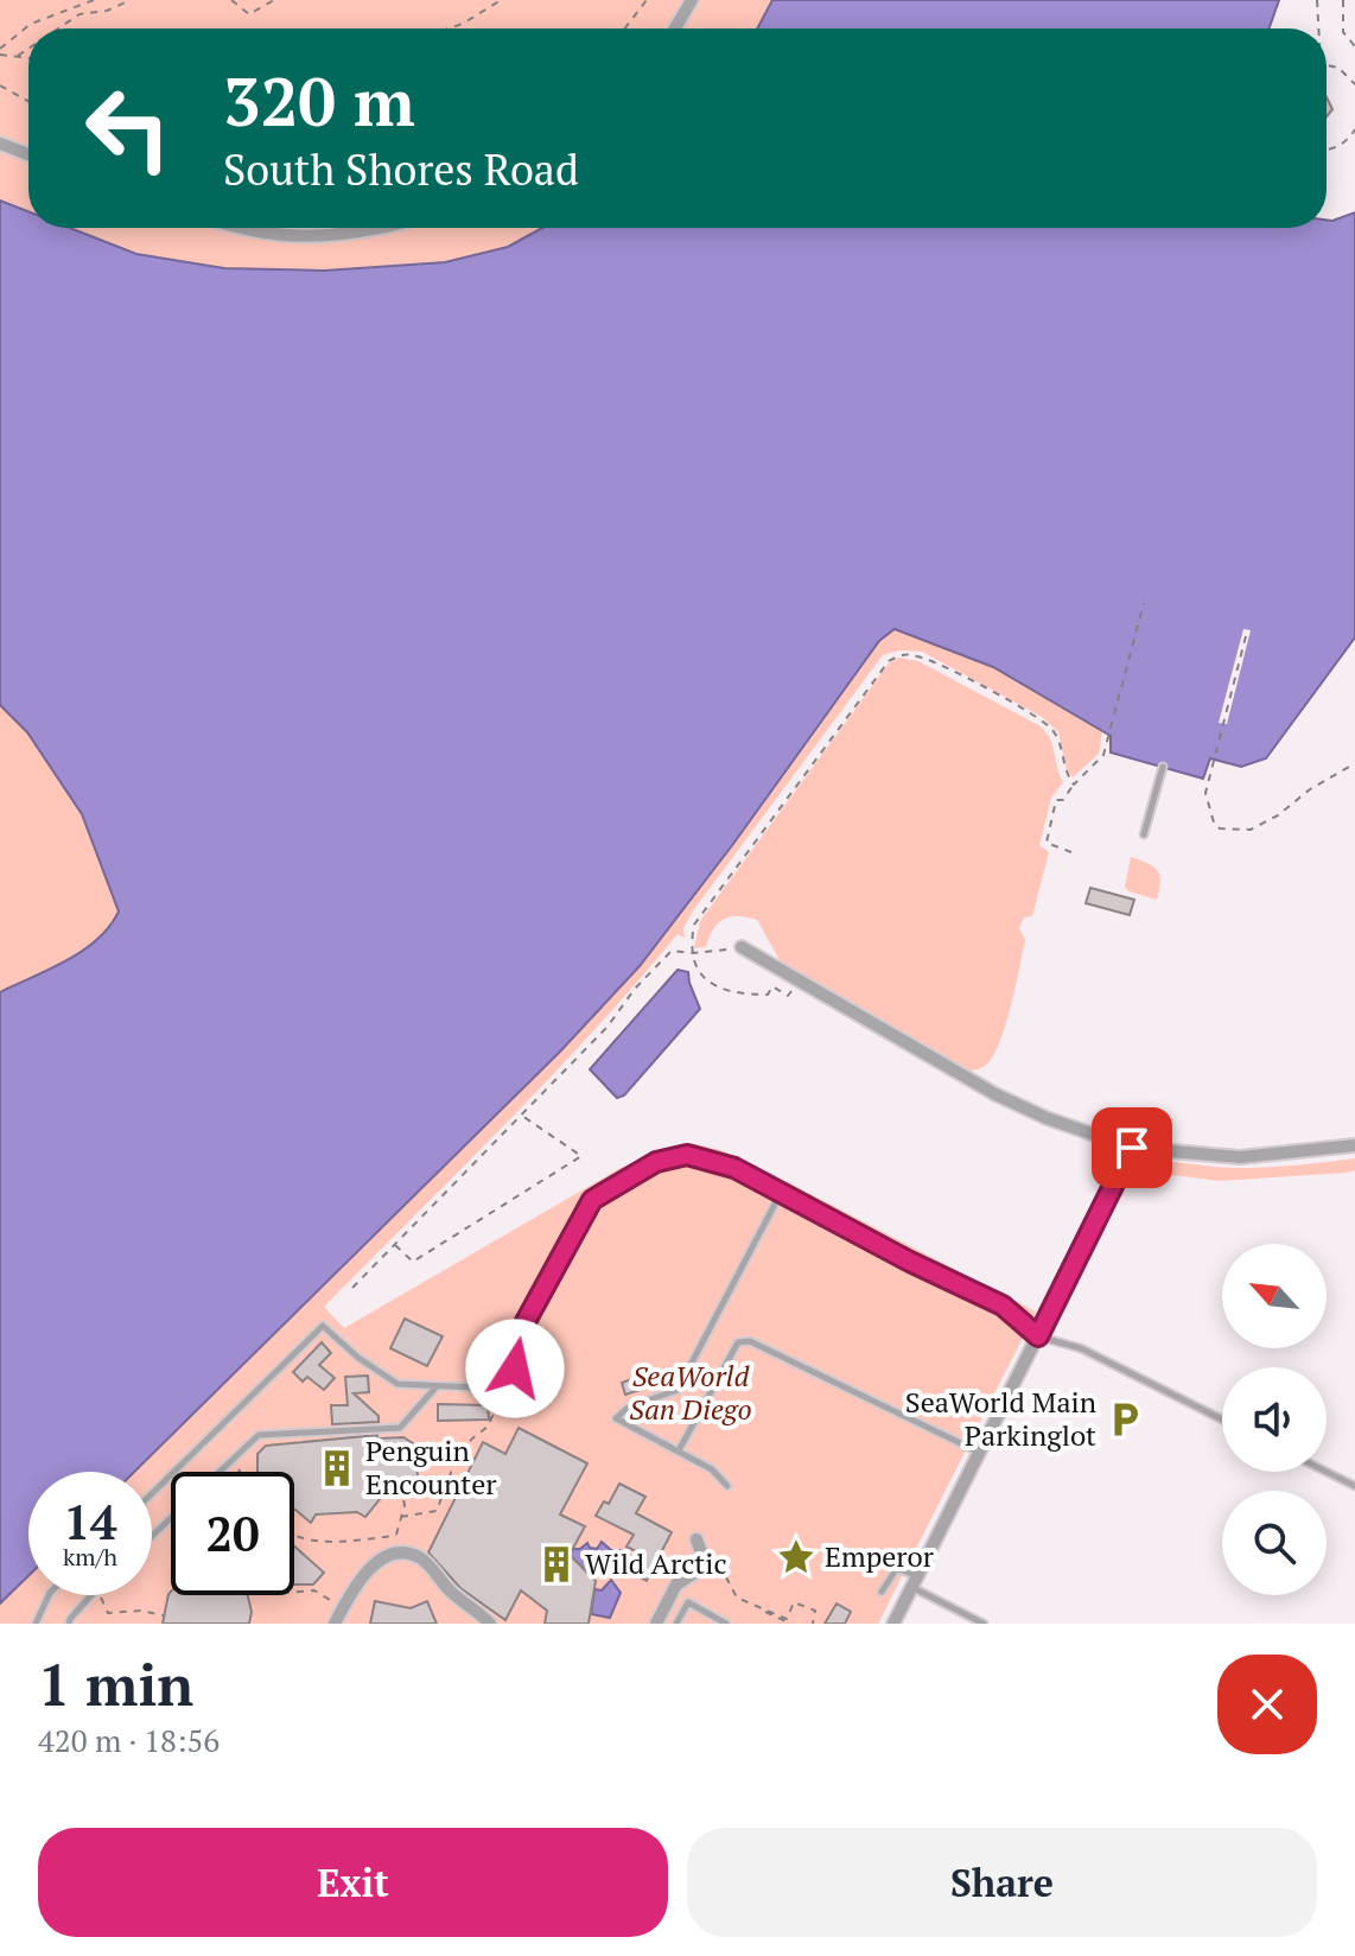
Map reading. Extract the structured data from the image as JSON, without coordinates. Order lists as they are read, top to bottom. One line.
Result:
{"parks":["SeaWorld San Diego"],"places":{"parking":["SeaWorld Main Parkinglot"],"building":["Penguin Encounter","Wild Arctic"],"place":["Emperor"]},"north":"top left","page":{"turn":["320 m","South Shores Road"],"speed":"14 km/h","limit":"20","heading":["1 min","420 m · 18:56"],"buttons":["Exit","Share"]}}
